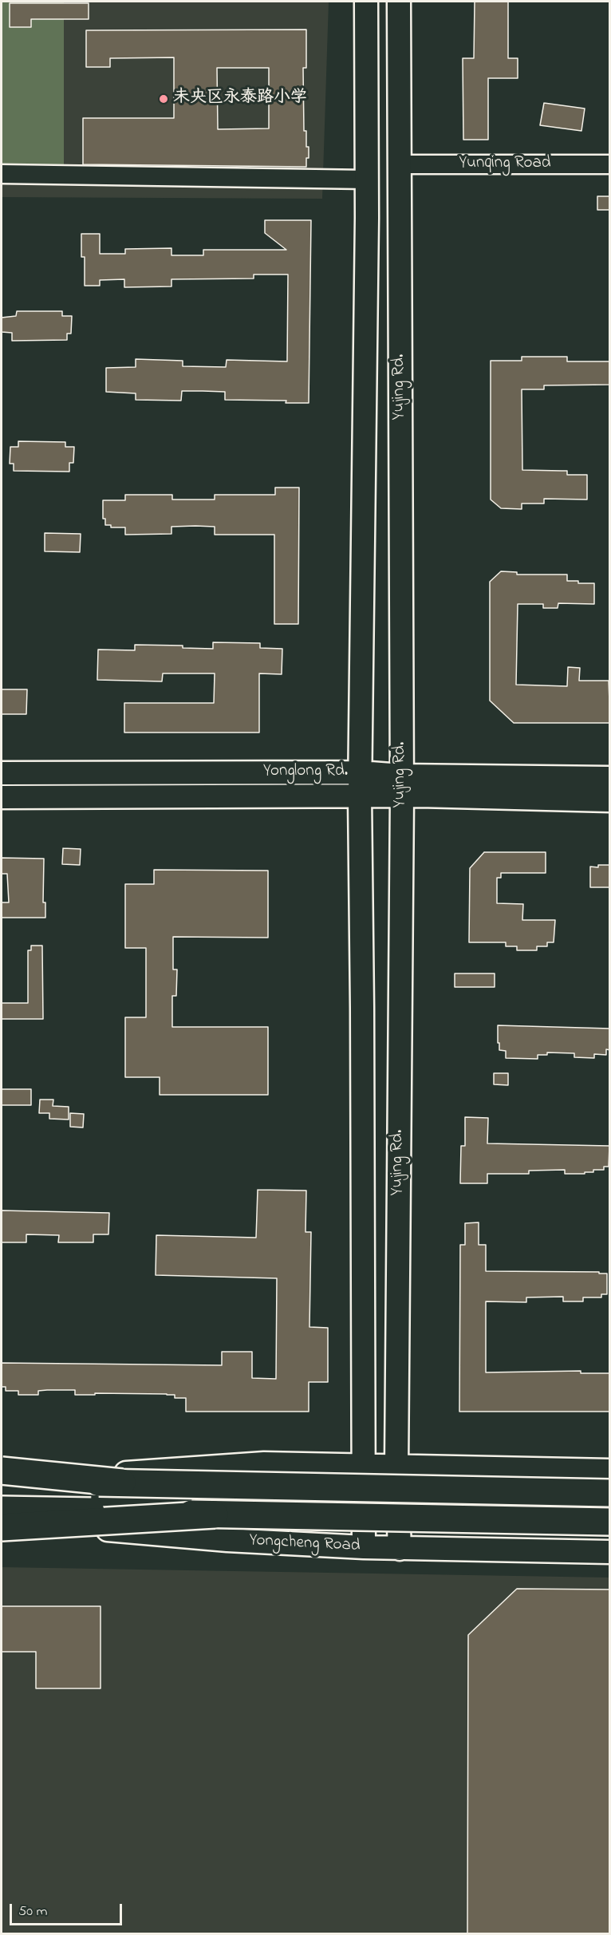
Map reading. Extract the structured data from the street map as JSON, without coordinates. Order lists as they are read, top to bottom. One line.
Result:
{"streets":{"street":["Yunqing Road","Yujing Rd.","Yonglong Rd.","Yongcheng Road"]},"crossings":[["Yunqing Road","Yujing Rd."],["Yujing Rd.","Yonglong Rd."],["Yujing Rd.","Yongcheng Road"]],"places":["未央区永泰路小学"],"scale_bar":"50 m"}
